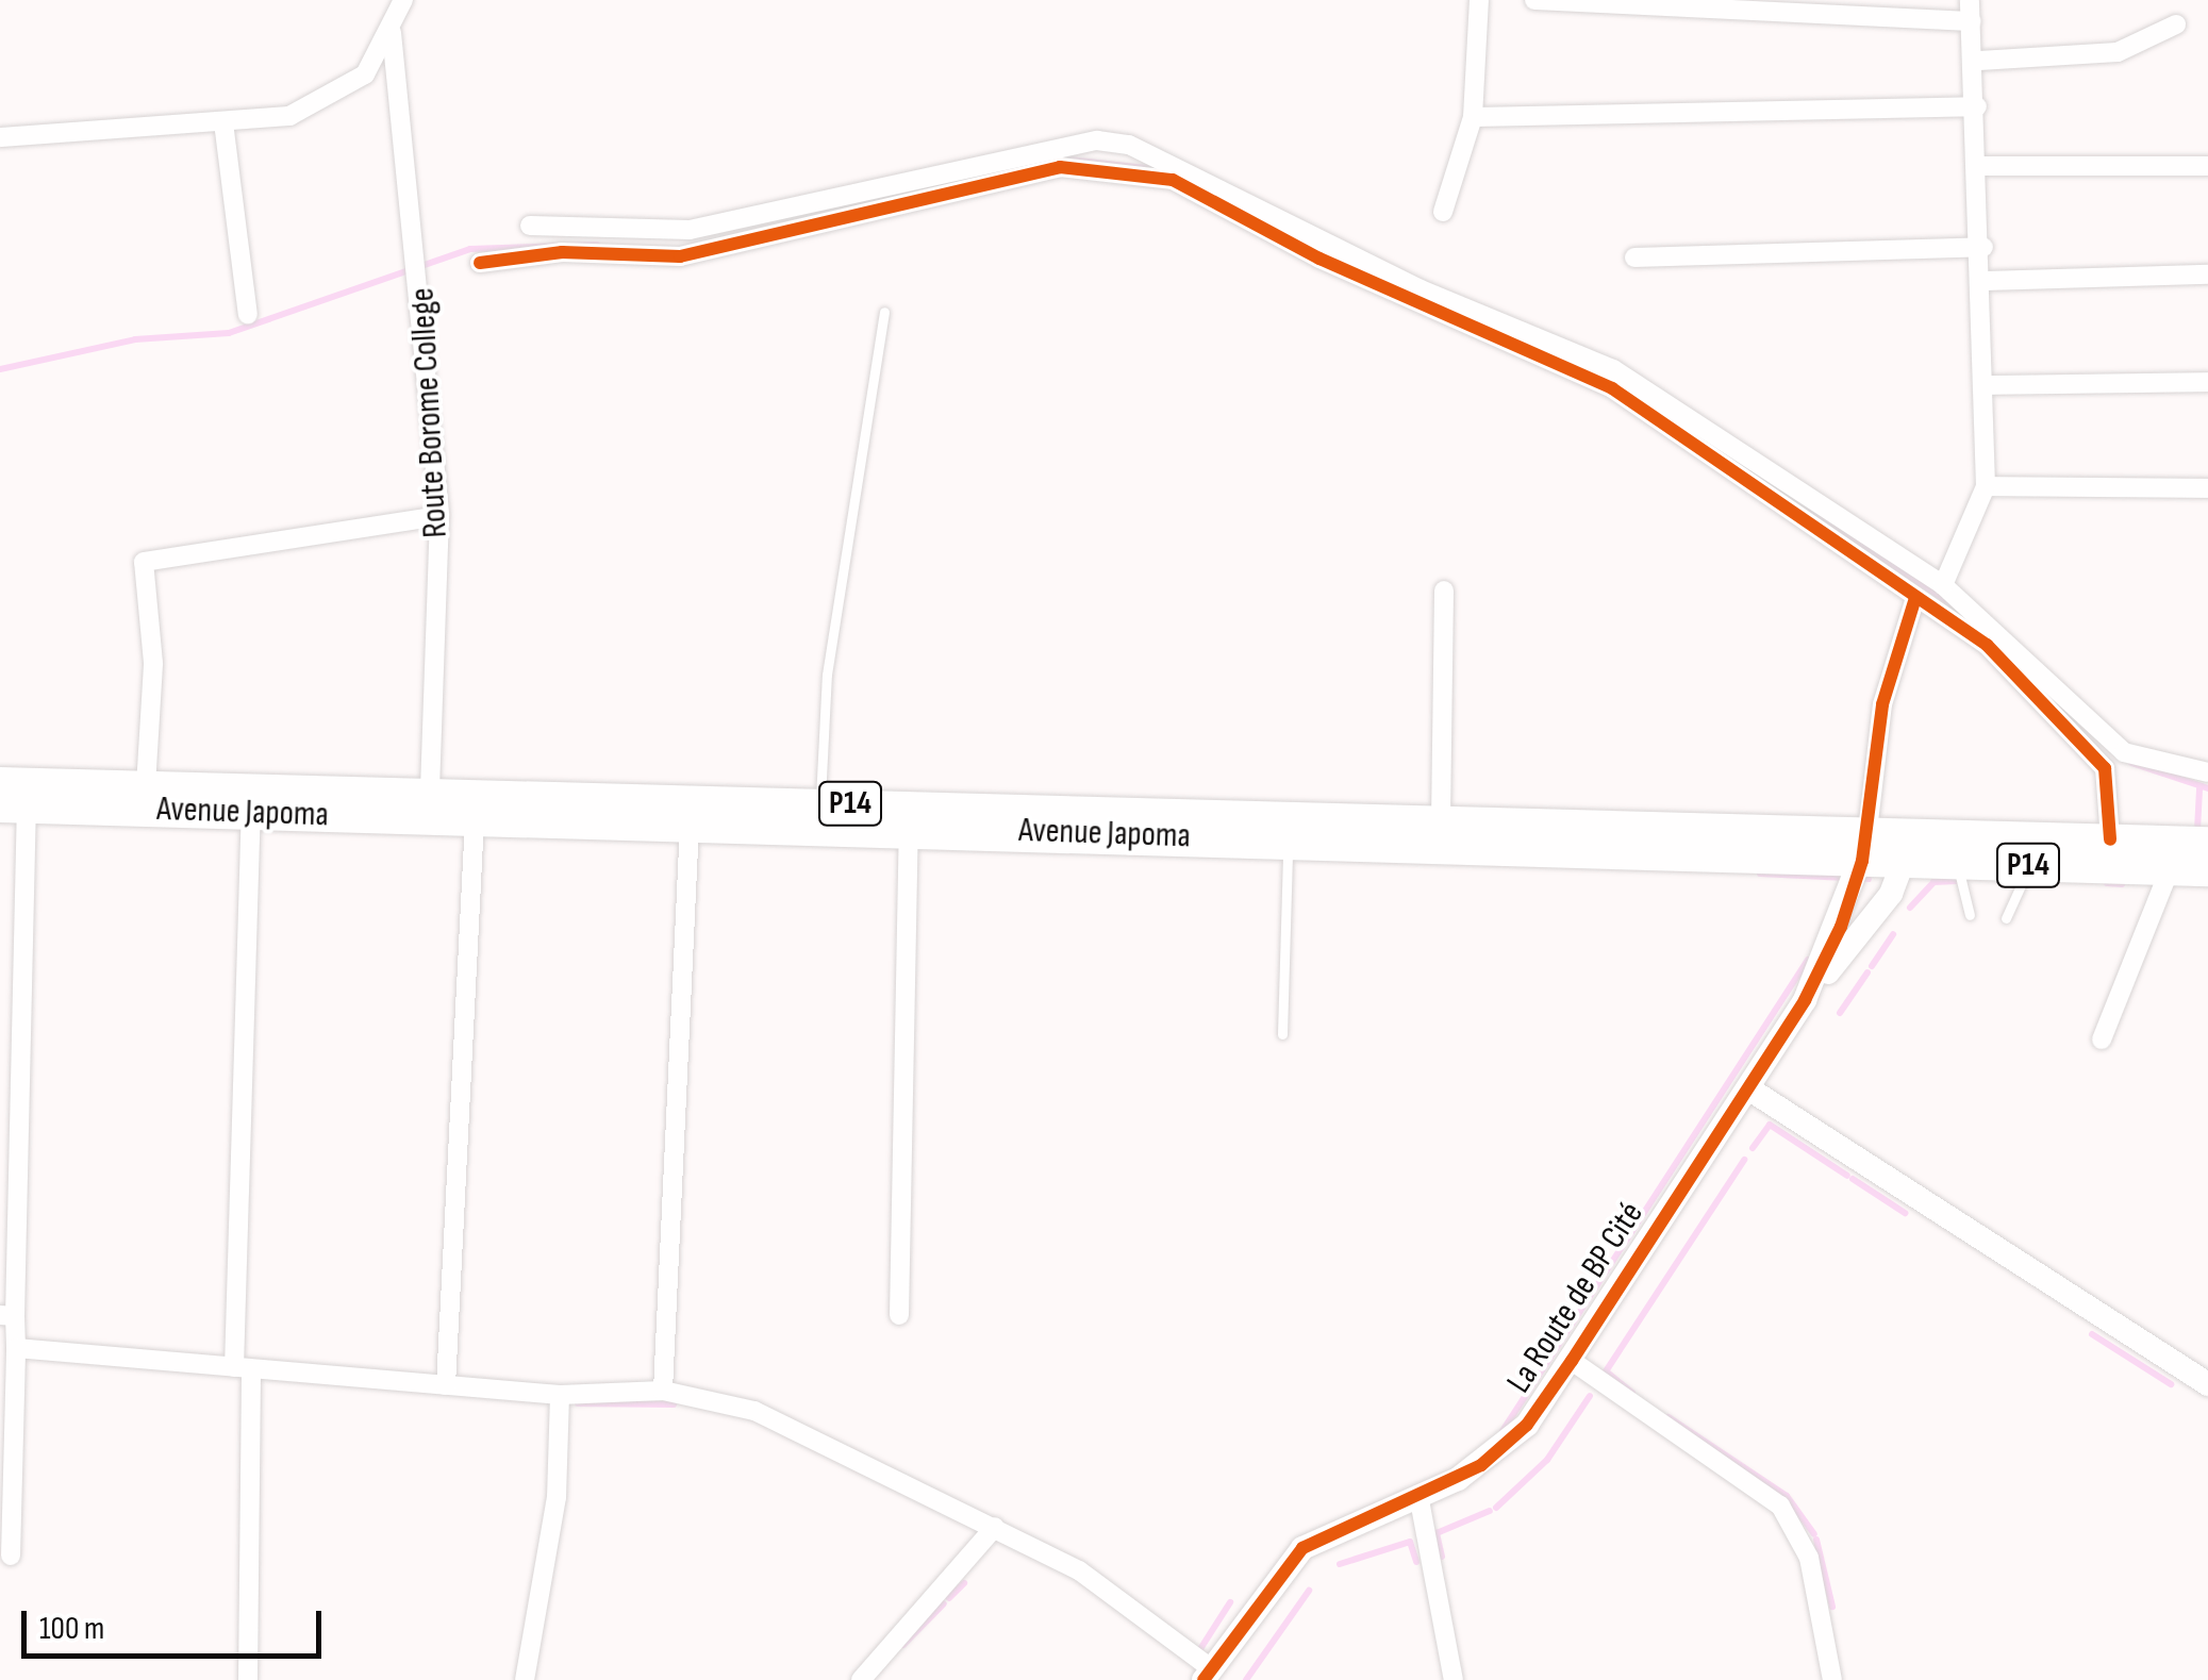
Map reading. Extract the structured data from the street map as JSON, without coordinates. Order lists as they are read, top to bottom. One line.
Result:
{"streets":{"main road":["P14","Avenue Japoma"],"street":["Route Borome College","La Route de BP Cité"]},"crossings":[["Route Borome College","Avenue Japoma"],["Avenue Japoma","La Route de BP Cité"]],"scale_bar":"100 m"}
